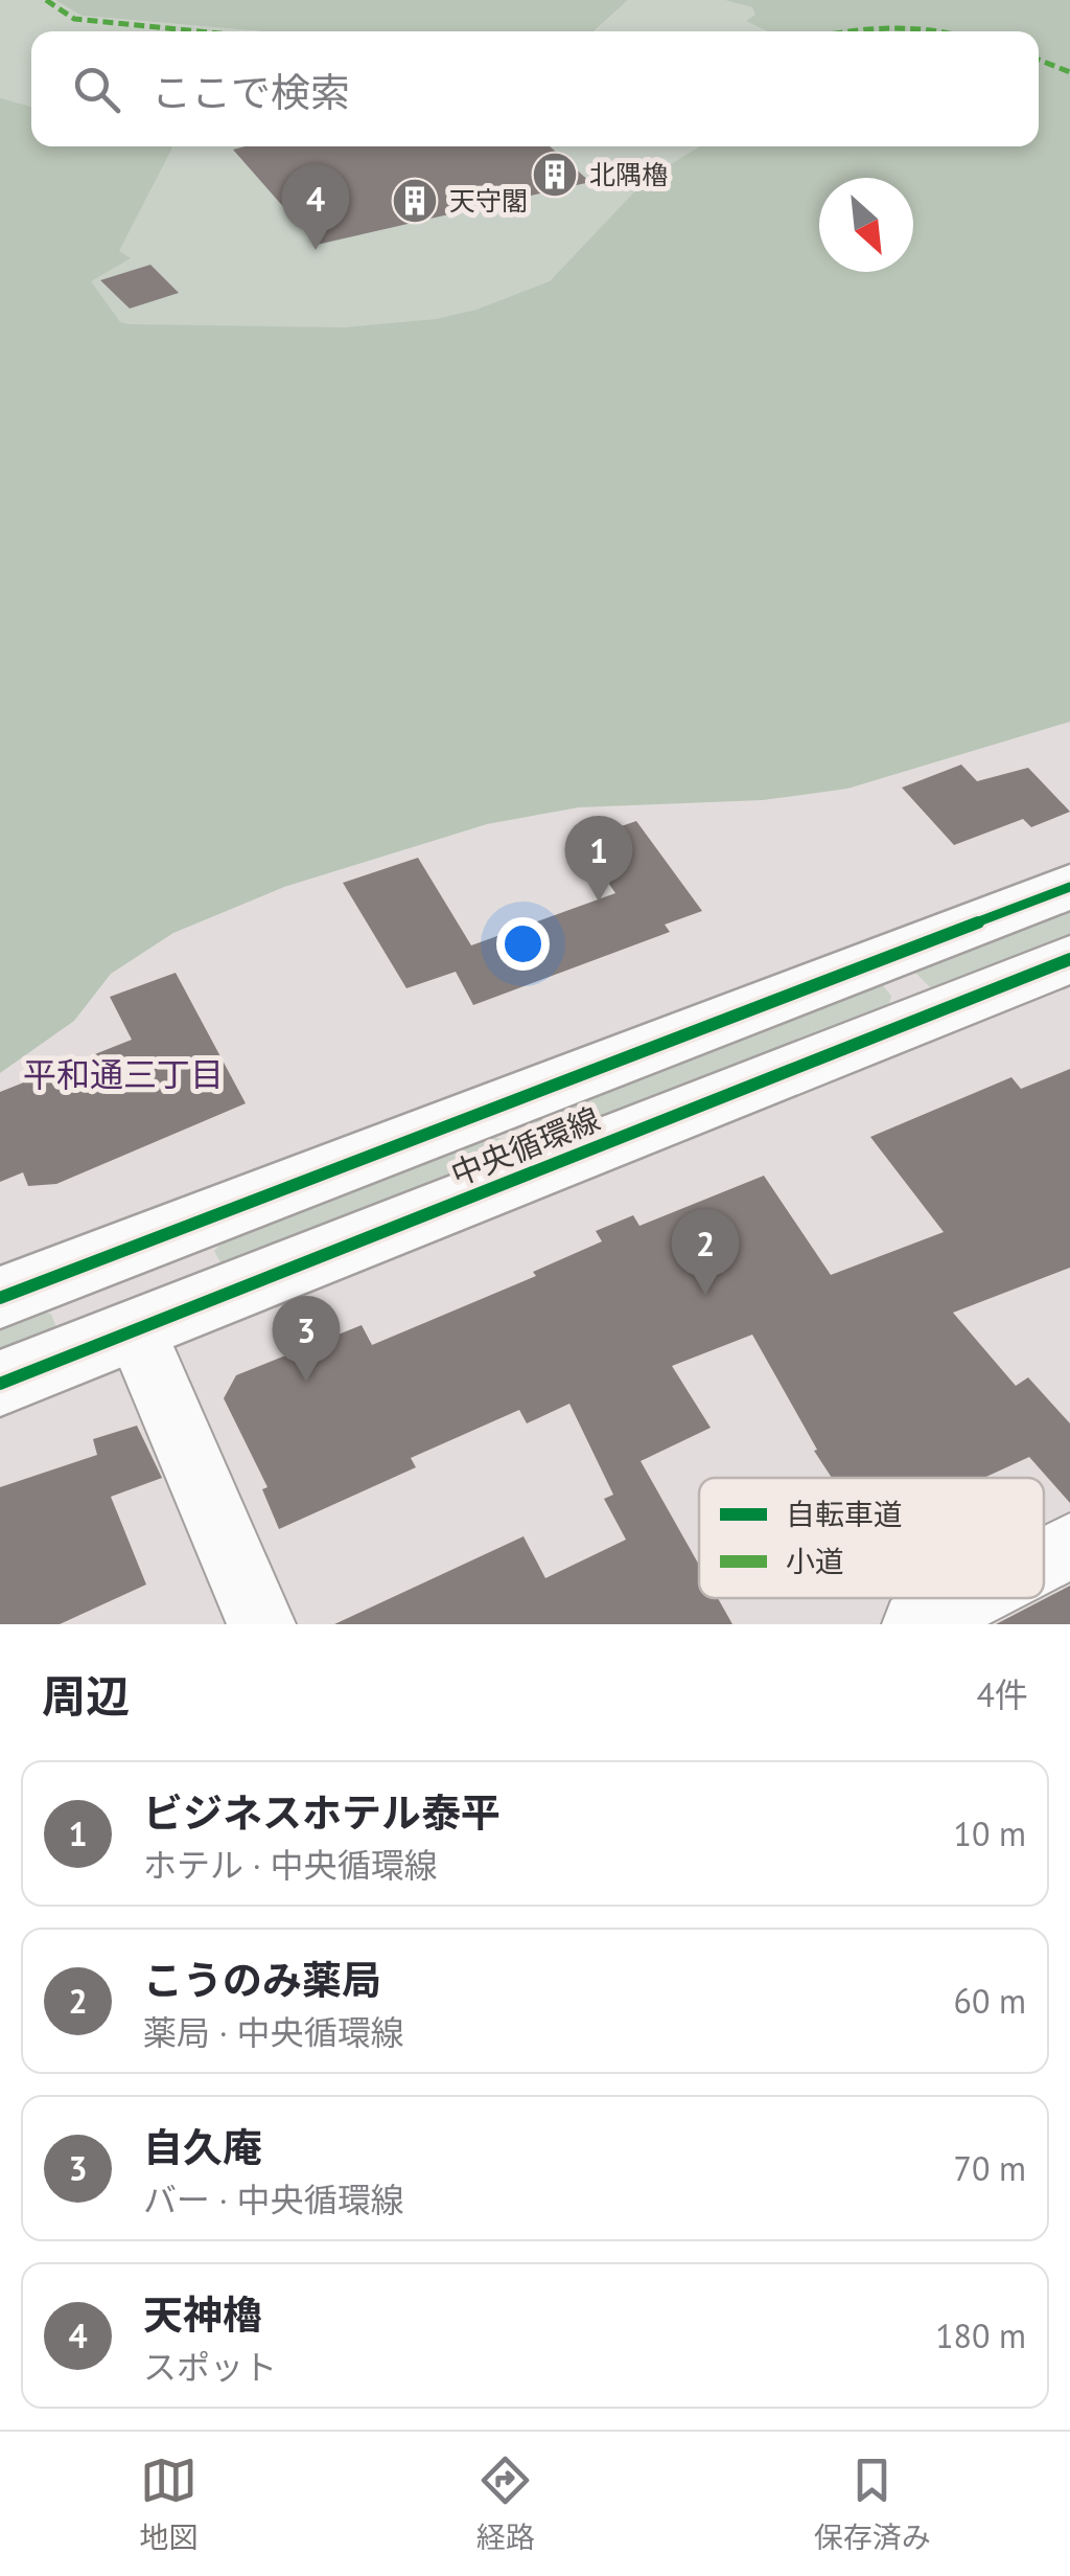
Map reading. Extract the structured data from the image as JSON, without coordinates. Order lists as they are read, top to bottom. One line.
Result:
{"streets":{"street":["中央循環線"]},"districts":["平和通三丁目"],"places":{"building":["北隅櫓","天守閣"]},"legend":["自転車道","小道"],"north":"bottom right","page":{"search":"ここで検索","pins":["4","1","2","3"],"heading":["周辺","4件"],"list":[{"mark":"1","name":"ビジネスホテル泰平","note":"ホテル · 中央循環線","value":"10 m"},{"mark":"2","name":"こうのみ薬局","note":"薬局 · 中央循環線","value":"60 m"},{"mark":"3","name":"自久庵","note":"バー · 中央循環線","value":"70 m"},{"mark":"4","name":"天神櫓","note":"スポット","value":"180 m"}],"nav":["地図","経路","保存済み"]}}
